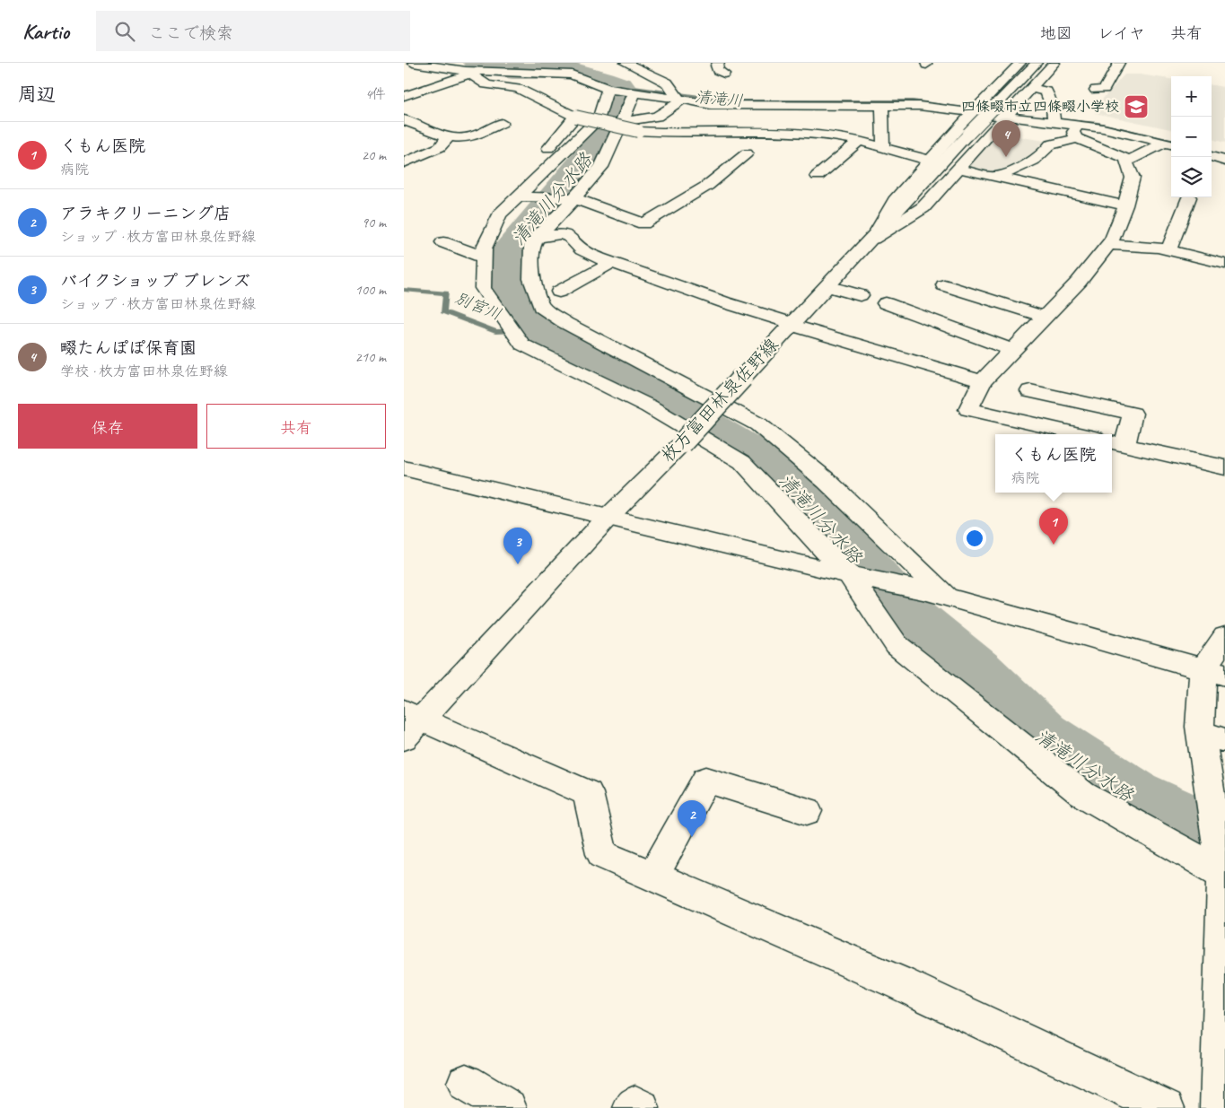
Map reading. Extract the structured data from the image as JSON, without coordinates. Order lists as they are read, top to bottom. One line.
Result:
{"streets":{"street":["枚方富田林泉佐野線"]},"water":["清滝川","清滝川分水路","別宮川"],"places":{"school or university":["四條畷市立四條畷小学校"]},"page":{"header":"Kartio","search":"ここで検索","nav":["地図","レイヤ","共有"],"heading":["周辺","4件"],"map_buttons":["+","−"],"pins":["4","1","3","2"],"list":[{"mark":"1","name":"くもん医院","note":"病院","value":"20 m"},{"mark":"2","name":"アラキクリーニング店","note":"ショップ · 枚方富田林泉佐野線","value":"90 m"},{"mark":"3","name":"バイクショップ ブレンズ","note":"ショップ · 枚方富田林泉佐野線","value":"100 m"},{"mark":"4","name":"畷たんぽぽ保育園","note":"学校 · 枚方富田林泉佐野線","value":"210 m"}],"buttons":["保存","共有"],"popup":["くもん医院","病院"]}}
